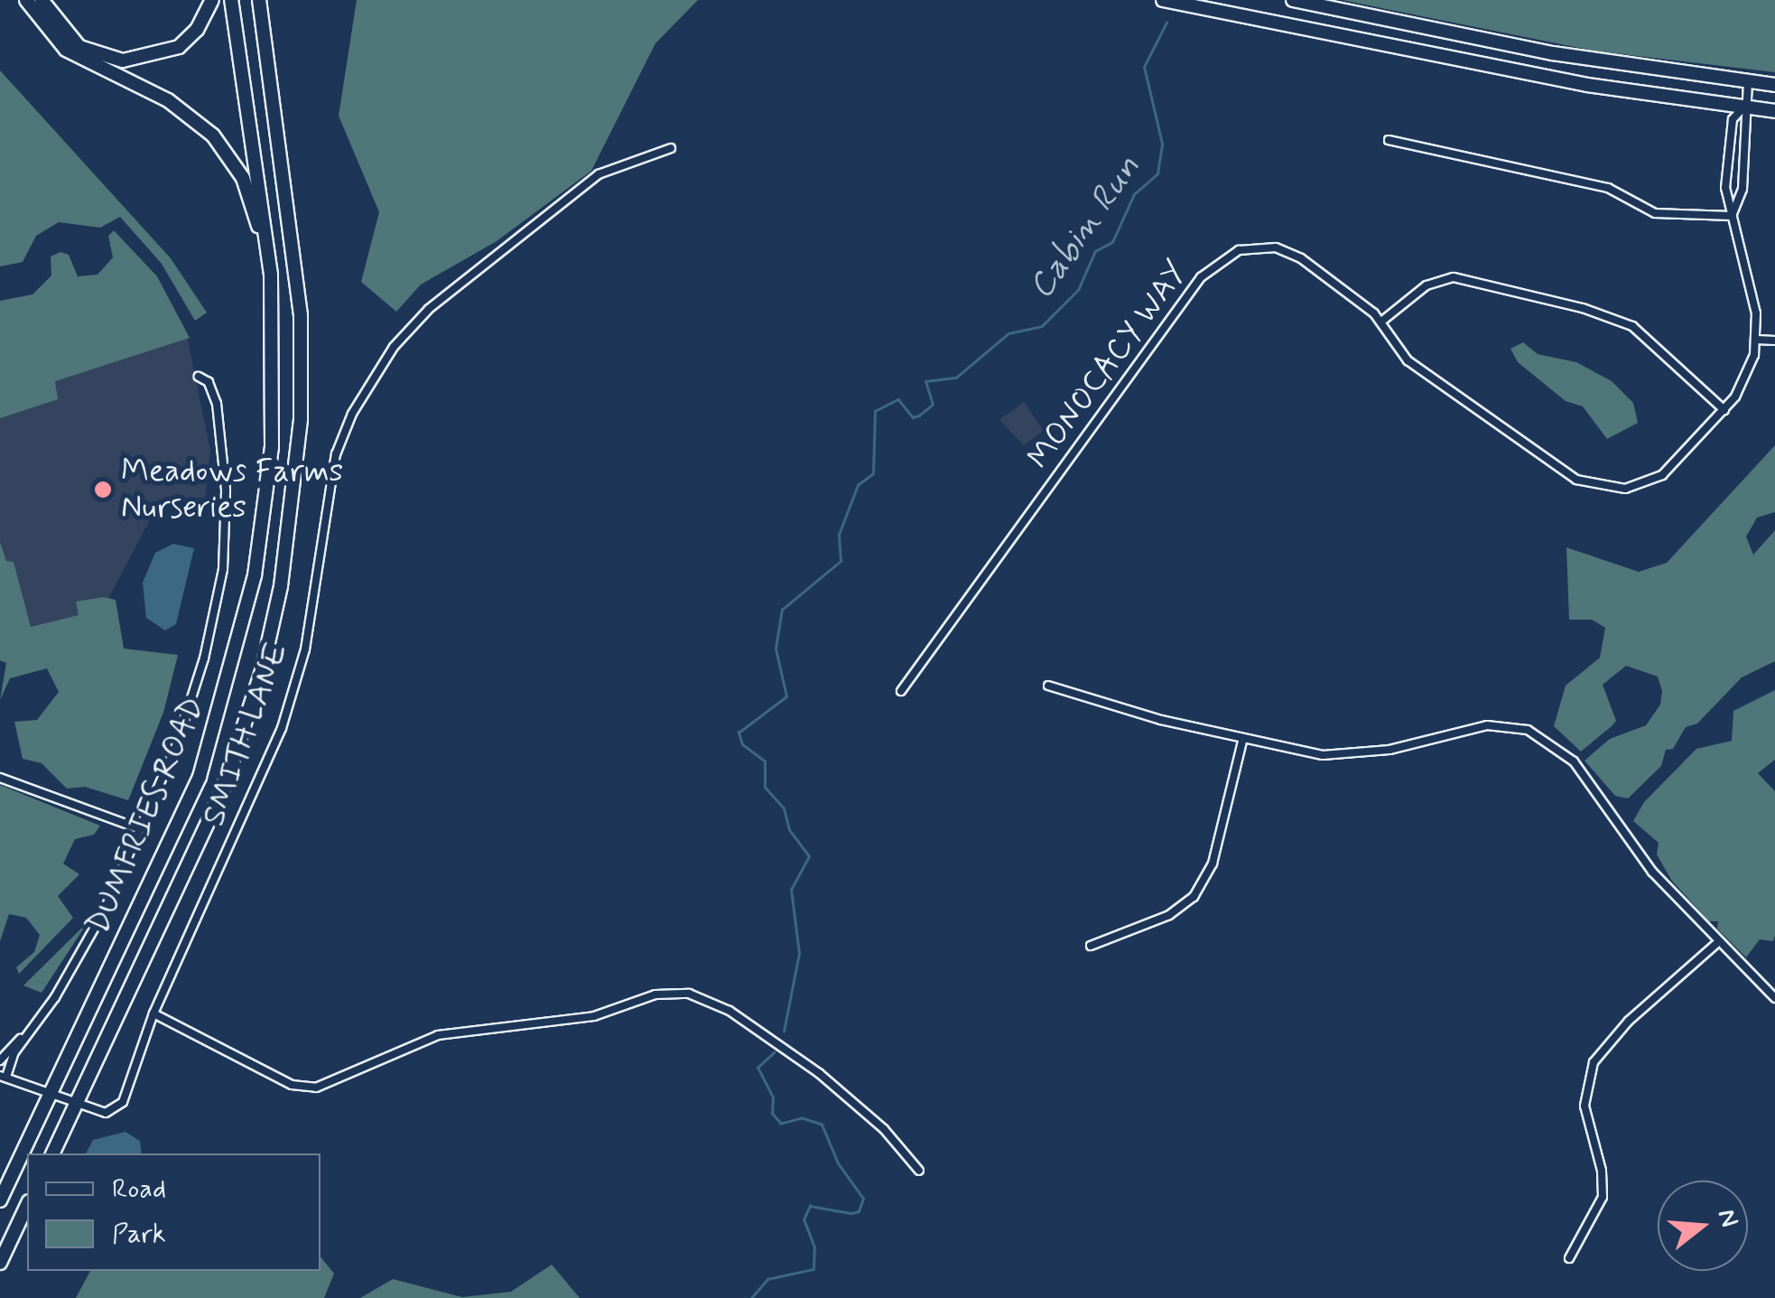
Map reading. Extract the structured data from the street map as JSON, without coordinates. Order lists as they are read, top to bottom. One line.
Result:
{"streets":{"highway":["DUMFRIES ROAD"],"street":["MONOCACY WAY","SMITH LANE"]},"crossings":[["SMITH LANE","DUMFRIES ROAD"]],"water":["Cabin Run"],"places":["Meadows Farms Nurseries"],"legend":["Road","Park"],"north":"right"}
